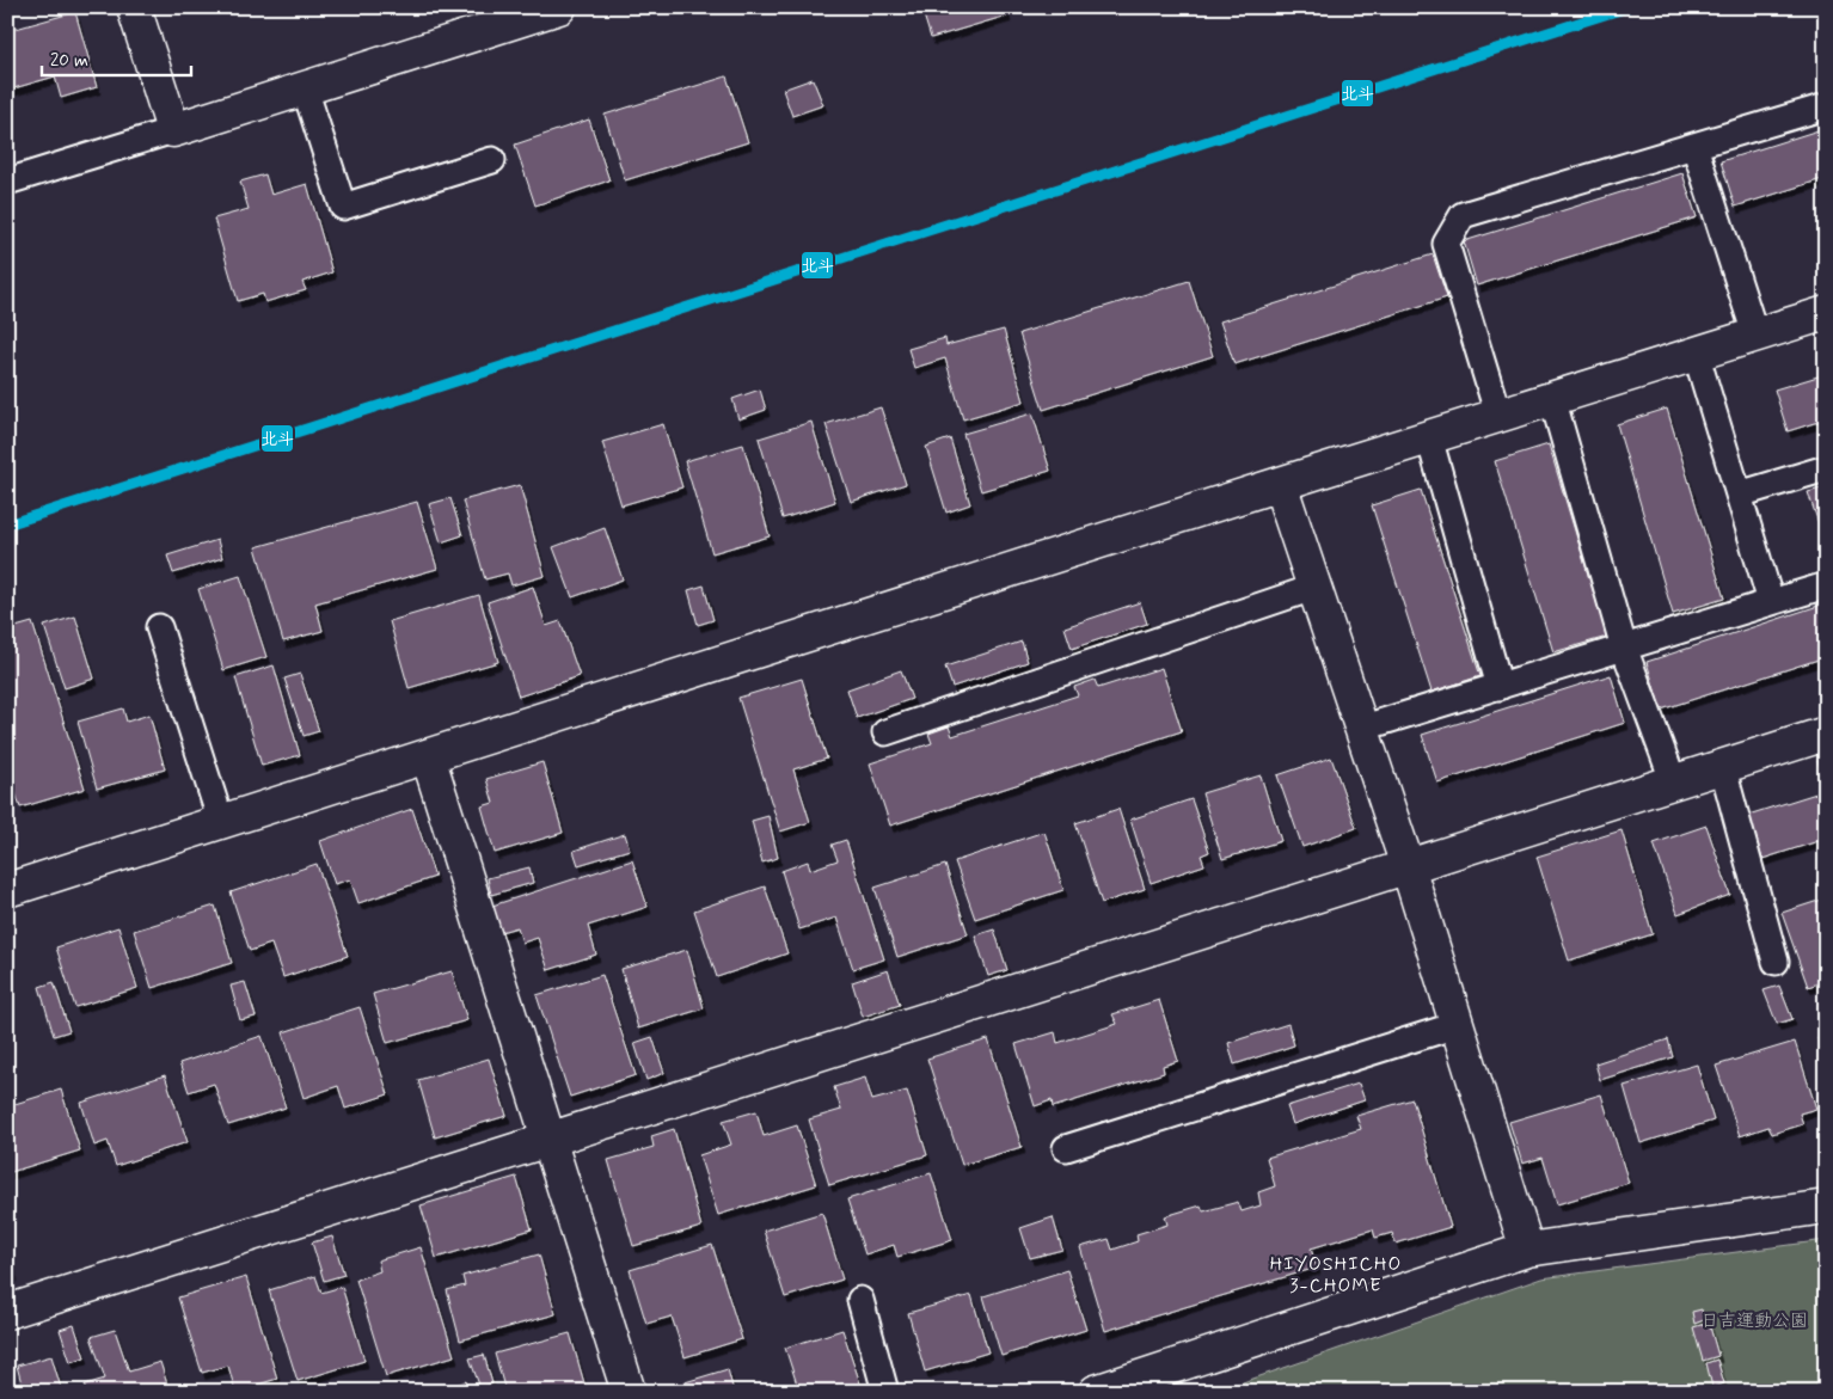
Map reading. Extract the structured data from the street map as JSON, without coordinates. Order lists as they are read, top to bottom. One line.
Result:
{"districts":["HIYOSHICHO 3-CHOME"],"parks":["日吉運動公園"],"lines":["transit line 北斗"],"scale_bar":"20 m"}
